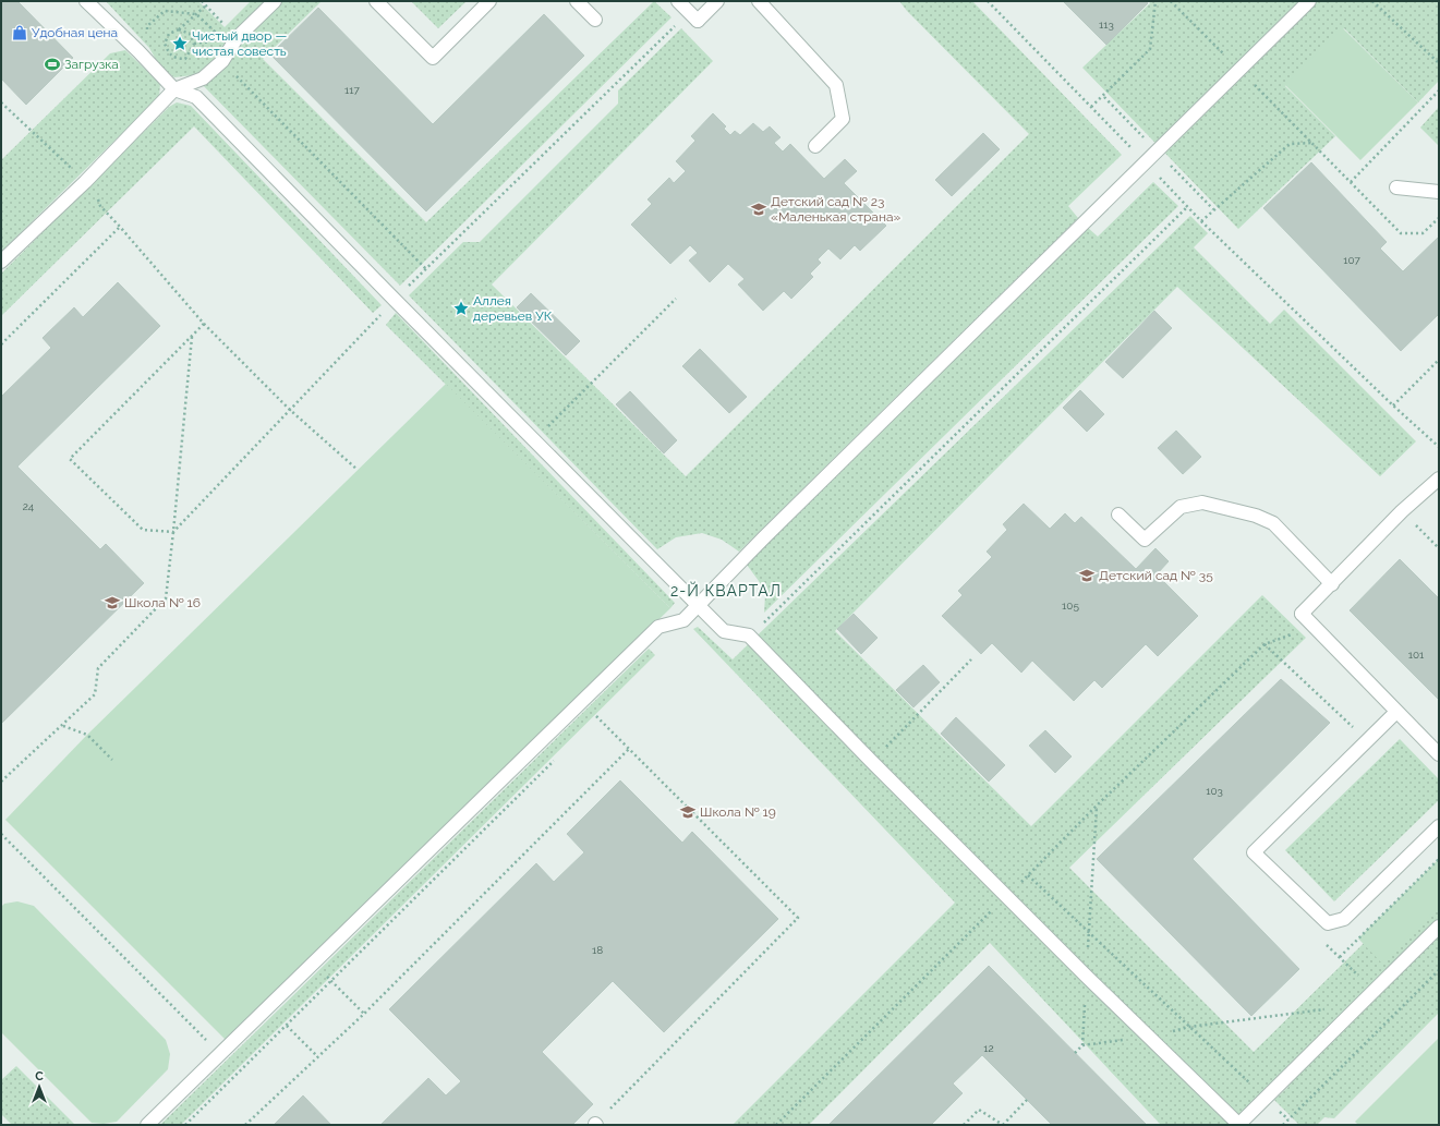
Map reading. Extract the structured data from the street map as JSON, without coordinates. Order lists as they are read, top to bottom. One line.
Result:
{"districts":["2-Й КВАРТАЛ"],"places":{"shop":["Удобная цена"],"place":["Чистый двор — чистая совесть","Аллея деревьев УК"],"sports":["Загрузка"],"school or university":["Детский сад № 23 «Маленькая страна»","Детский сад № 35","Школа № 16","Школа № 19"]},"house_numbers":["113","117","107","24","105","101","103","18","12"],"north":"top"}
